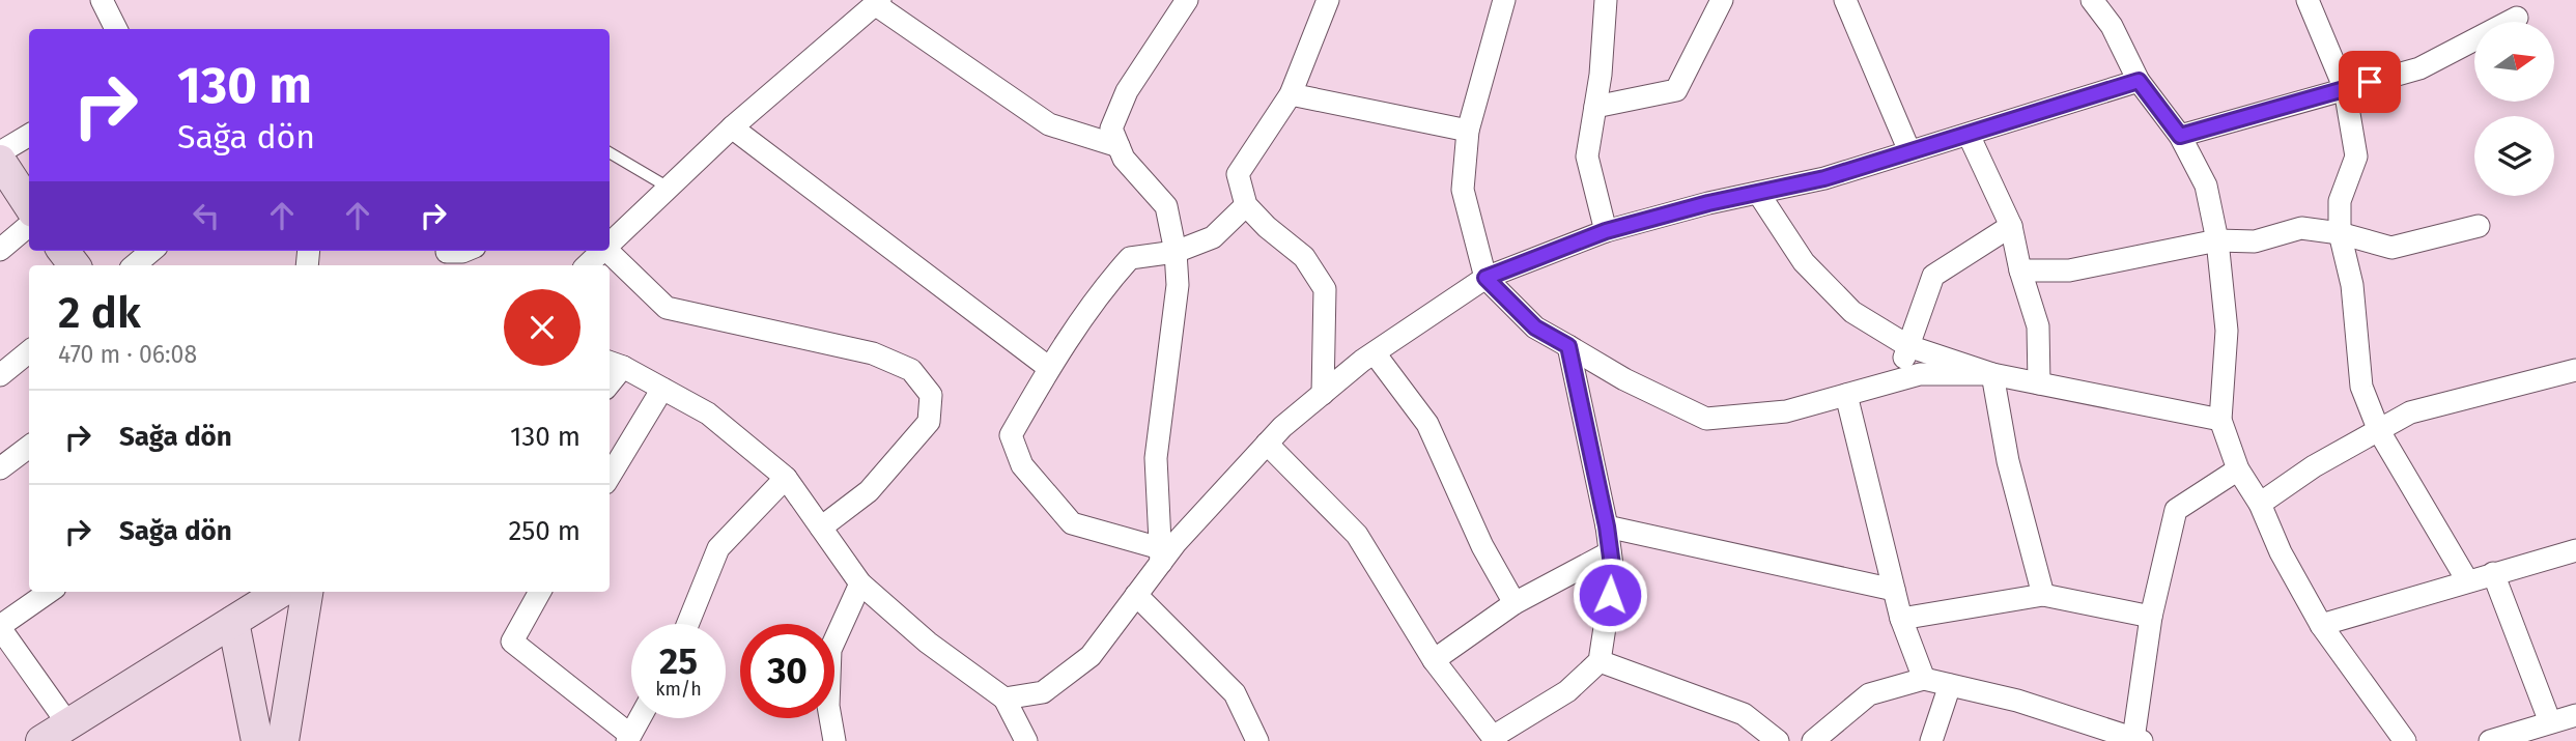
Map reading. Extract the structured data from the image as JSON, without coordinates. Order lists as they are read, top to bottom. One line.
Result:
{"north":"right","page":{"turn":["130 m","Sağa dön"],"heading":["2 dk","470 m · 06:08"],"list":[{"name":"Sağa dön","value":"130 m"},{"name":"Sağa dön","value":"250 m"}],"speed":"25 km/h","limit":"30"}}
